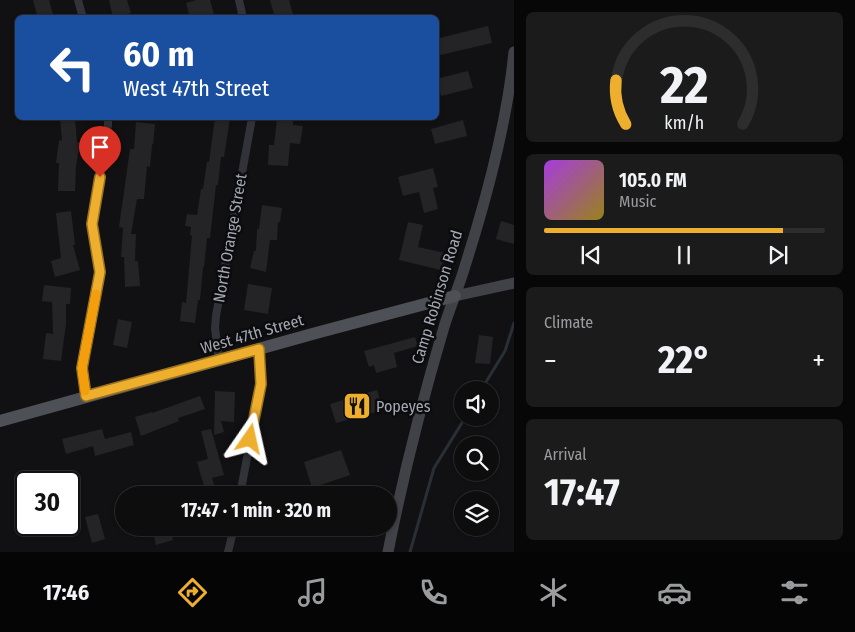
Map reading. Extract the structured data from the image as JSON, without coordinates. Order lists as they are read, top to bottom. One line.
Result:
{"streets":{"main road":["Camp Robinson Road","West 47th Street"],"street":["North Orange Street"]},"crossings":[["North Orange Street","West 47th Street"],["Camp Robinson Road","West 47th Street"]],"places":{"restaurant":["Popeyes"]},"page":{"turn":["60 m","West 47th Street"],"song":["105.0 FM","Music"],"tile":["Climate",["Arrival","17:47"]],"heat":["−","22°","+"],"limit":"30","trip":"17:47 · 1 min · 320 m","tabs":"17:46","gauge":["22","km/h"]}}
